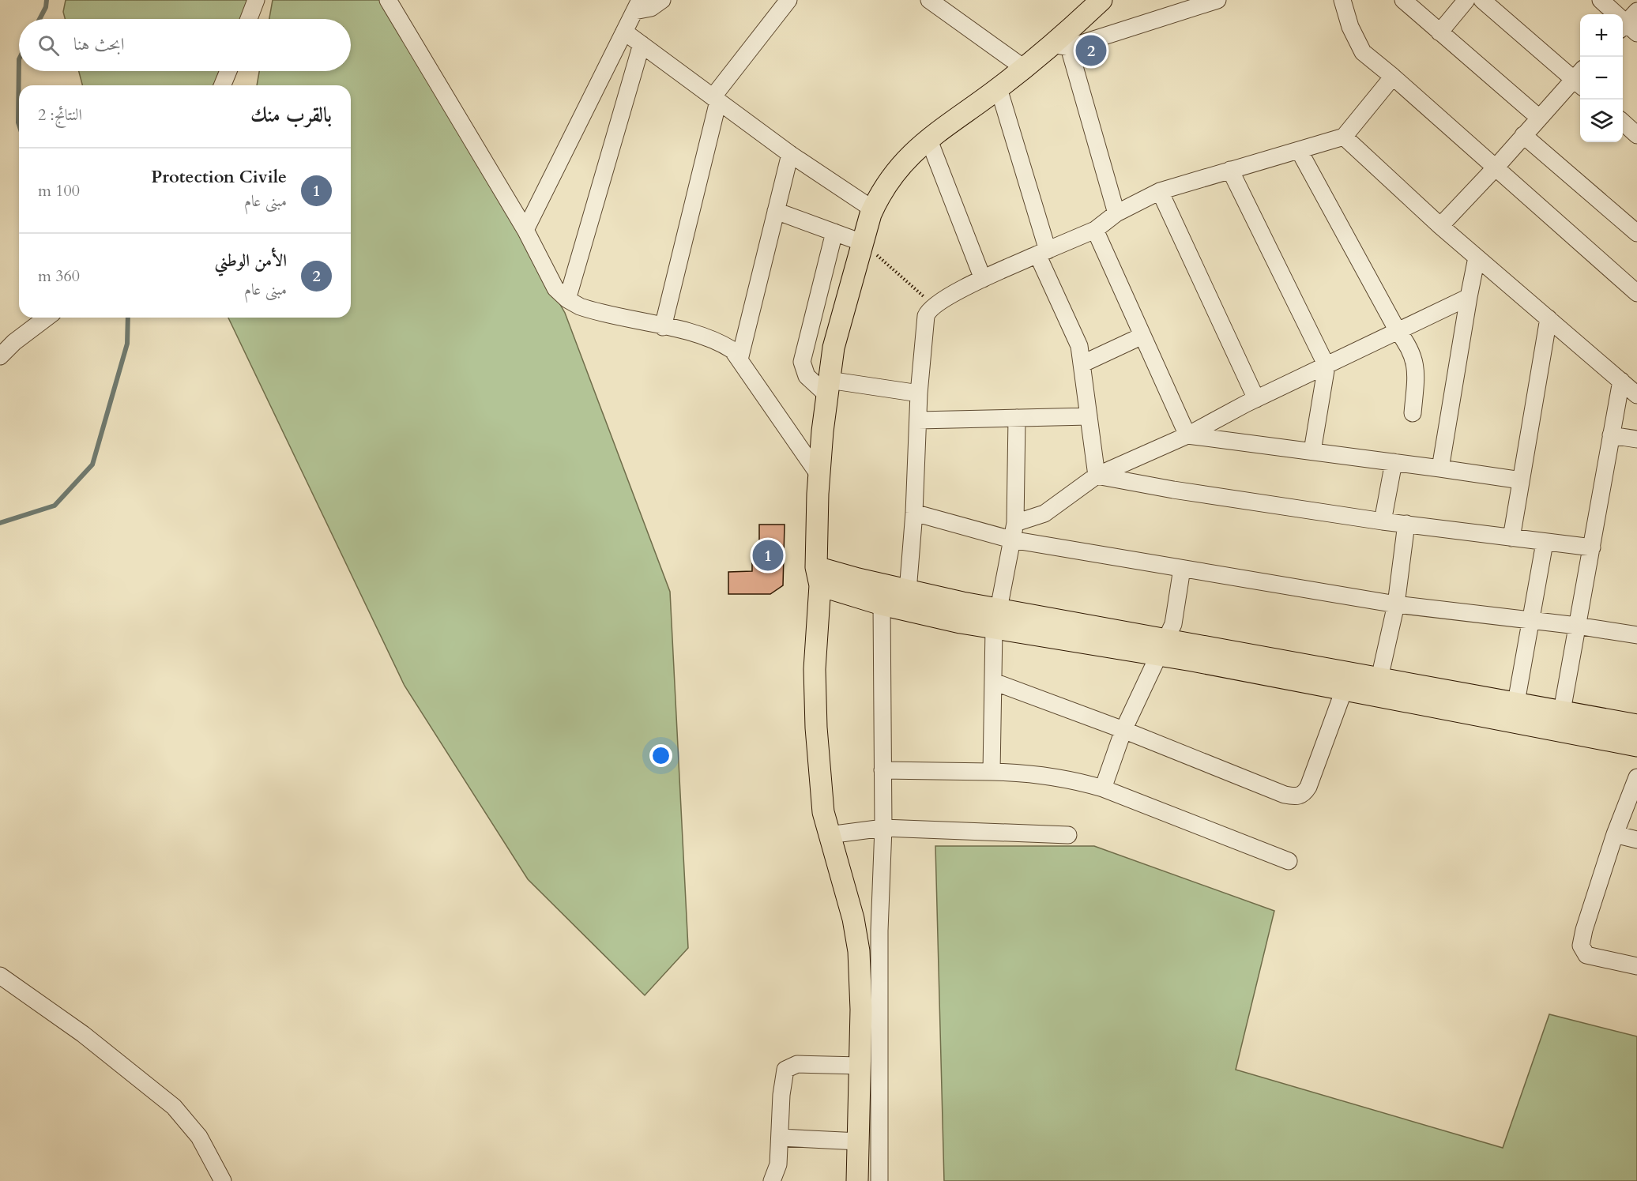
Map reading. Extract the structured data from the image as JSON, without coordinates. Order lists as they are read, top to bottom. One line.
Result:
{"page":{"map_buttons":["+","−"],"search":"ابحث هنا","pins":["2","1"],"heading":["بالقرب منك","النتائج: 2"],"list":[{"mark":"1","name":"Protection Civile","note":"مبنى عام","value":"100 m"},{"mark":"2","name":"الأمن الوطني","note":"مبنى عام","value":"360 m"}]}}
